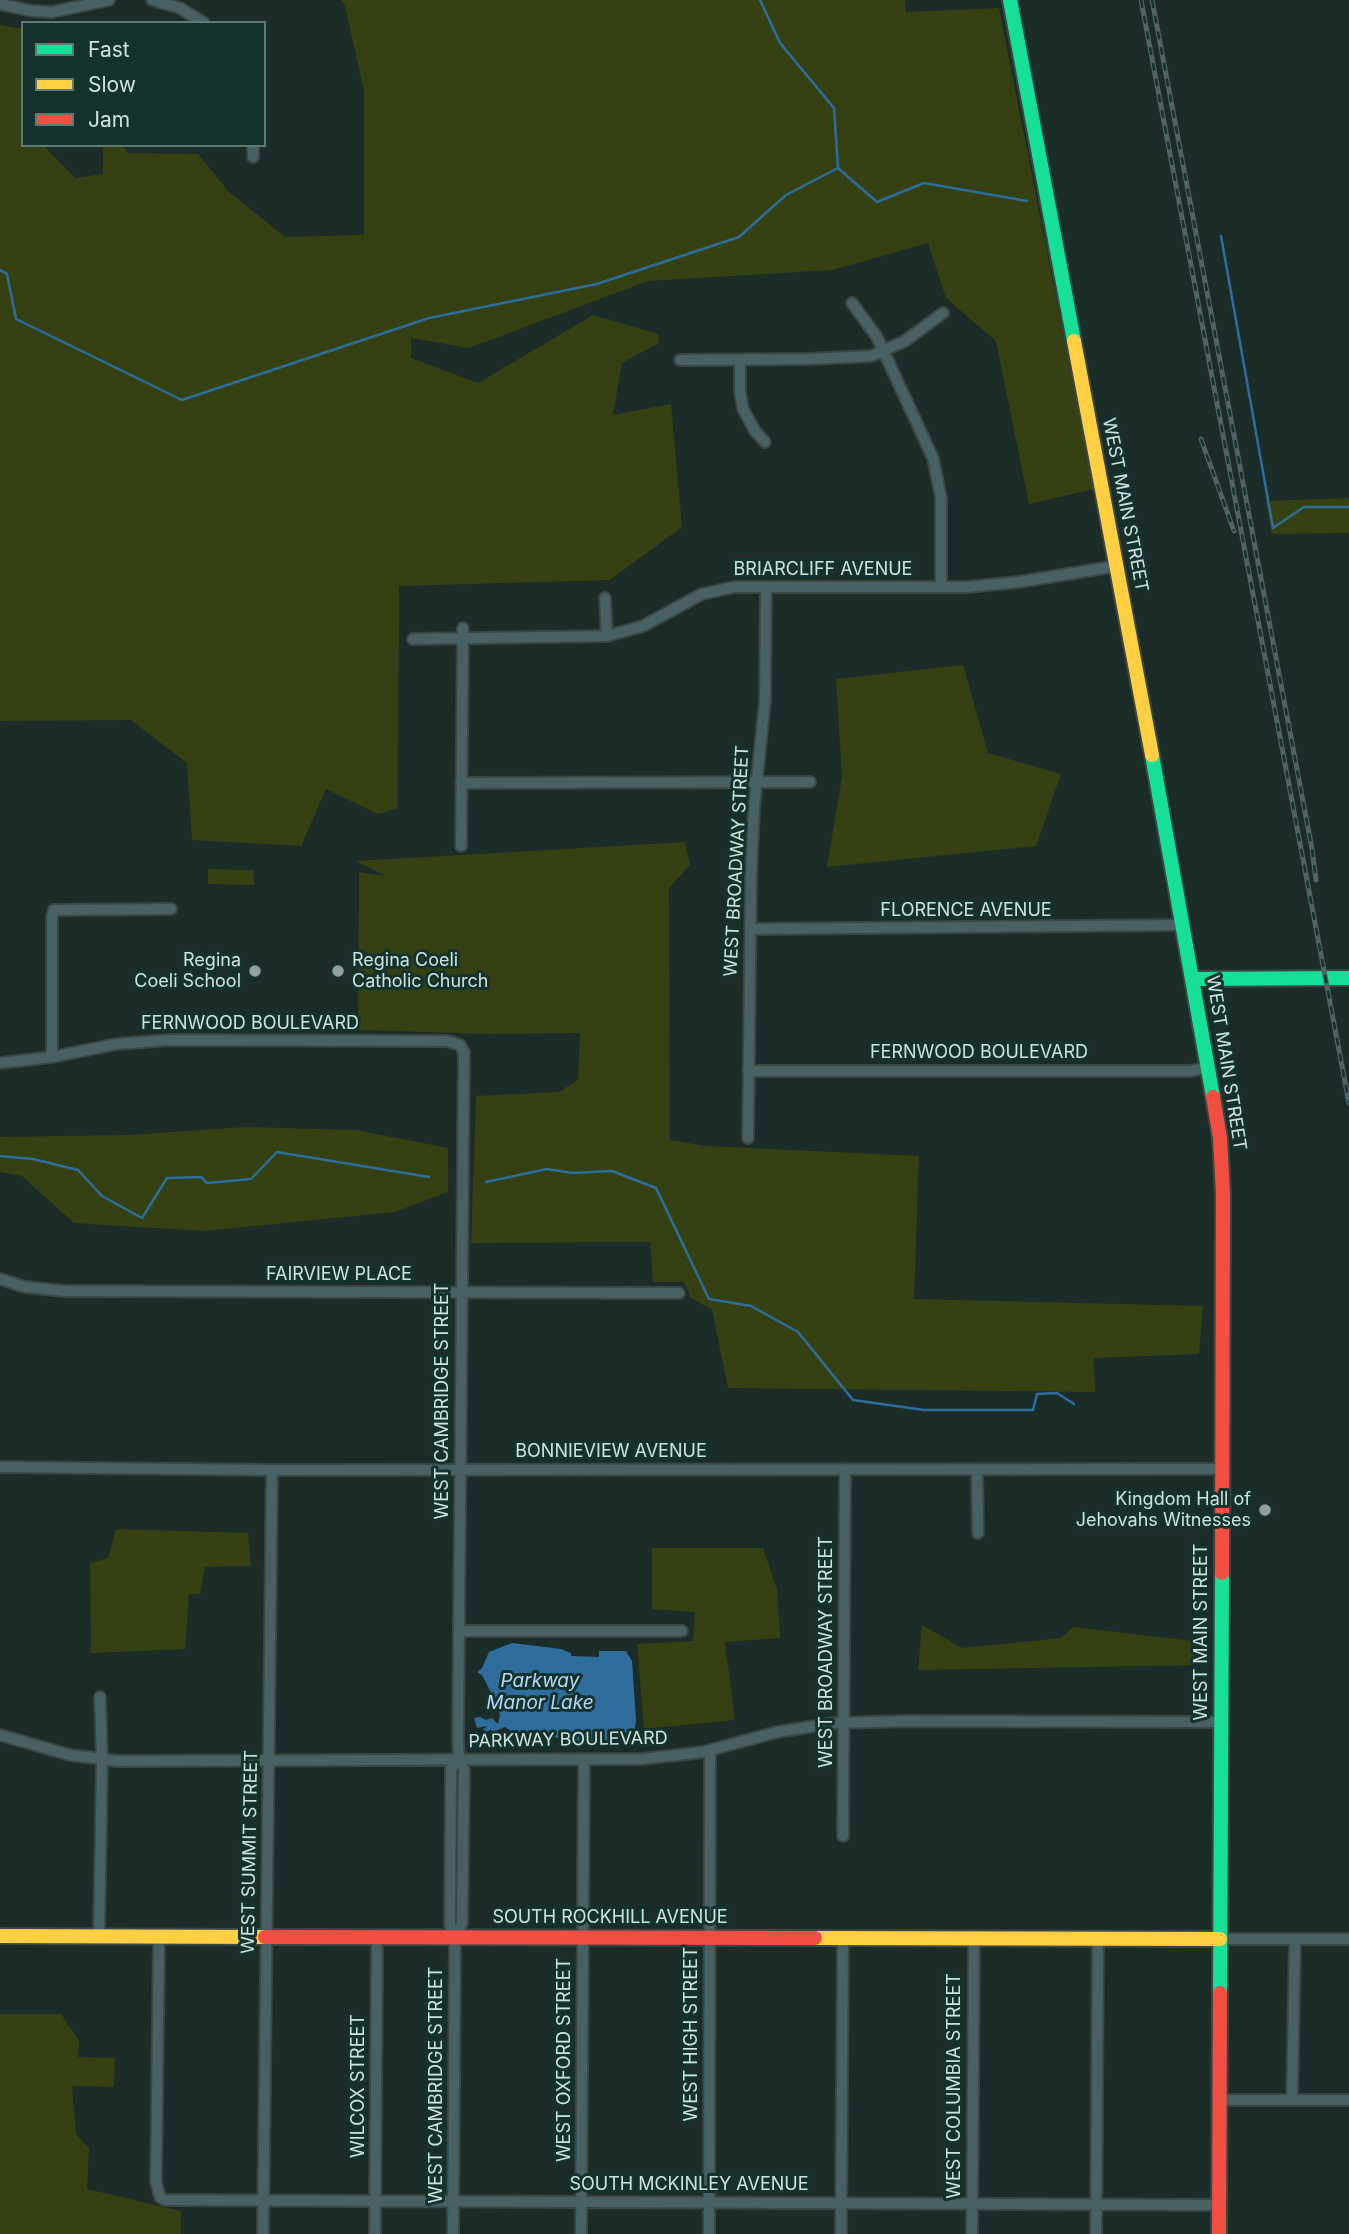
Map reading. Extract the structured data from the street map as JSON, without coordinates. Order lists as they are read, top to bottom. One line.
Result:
{"streets":{"street":["WEST MAIN STREET","BRIARCLIFF AVENUE","WEST BROADWAY STREET","FLORENCE AVENUE","FERNWOOD BOULEVARD","FAIRVIEW PLACE","WEST CAMBRIDGE STREET","BONNIEVIEW AVENUE","PARKWAY BOULEVARD","WEST SUMMIT STREET","SOUTH ROCKHILL AVENUE","WEST HIGH STREET","WEST OXFORD STREET","WILCOX STREET","WEST COLUMBIA STREET","SOUTH MCKINLEY AVENUE"]},"crossings":[["WEST MAIN STREET","BRIARCLIFF AVENUE"],["WEST MAIN STREET","FLORENCE AVENUE"],["WEST MAIN STREET","FERNWOOD BOULEVARD"],["WEST MAIN STREET","BONNIEVIEW AVENUE"],["WEST MAIN STREET","PARKWAY BOULEVARD"],["WEST MAIN STREET","SOUTH ROCKHILL AVENUE"],["WEST MAIN STREET","SOUTH MCKINLEY AVENUE"],["BRIARCLIFF AVENUE","WEST BROADWAY STREET"],["WEST BROADWAY STREET","FLORENCE AVENUE"],["WEST BROADWAY STREET","FERNWOOD BOULEVARD"],["WEST BROADWAY STREET","BONNIEVIEW AVENUE"],["WEST BROADWAY STREET","PARKWAY BOULEVARD"],["FERNWOOD BOULEVARD","WEST CAMBRIDGE STREET"],["FAIRVIEW PLACE","WEST CAMBRIDGE STREET"],["WEST CAMBRIDGE STREET","BONNIEVIEW AVENUE"],["WEST CAMBRIDGE STREET","PARKWAY BOULEVARD"],["WEST CAMBRIDGE STREET","SOUTH ROCKHILL AVENUE"],["WEST CAMBRIDGE STREET","SOUTH MCKINLEY AVENUE"],["BONNIEVIEW AVENUE","WEST SUMMIT STREET"],["PARKWAY BOULEVARD","WEST SUMMIT STREET"],["PARKWAY BOULEVARD","WEST HIGH STREET"],["PARKWAY BOULEVARD","WEST OXFORD STREET"],["WEST SUMMIT STREET","SOUTH ROCKHILL AVENUE"],["WEST SUMMIT STREET","SOUTH MCKINLEY AVENUE"],["SOUTH ROCKHILL AVENUE","WEST HIGH STREET"],["SOUTH ROCKHILL AVENUE","WEST OXFORD STREET"],["SOUTH ROCKHILL AVENUE","WILCOX STREET"],["SOUTH ROCKHILL AVENUE","WEST COLUMBIA STREET"],["SOUTH ROCKHILL AVENUE","SOUTH MCKINLEY AVENUE"],["WEST HIGH STREET","SOUTH MCKINLEY AVENUE"],["WEST OXFORD STREET","SOUTH MCKINLEY AVENUE"],["WILCOX STREET","SOUTH MCKINLEY AVENUE"],["WEST COLUMBIA STREET","SOUTH MCKINLEY AVENUE"]],"water":["Parkway Manor Lake"],"places":["Regina Coeli School","Regina Coeli Catholic Church","Kingdom Hall of Jehovahs Witnesses"],"legend":["Fast","Slow","Jam"]}
